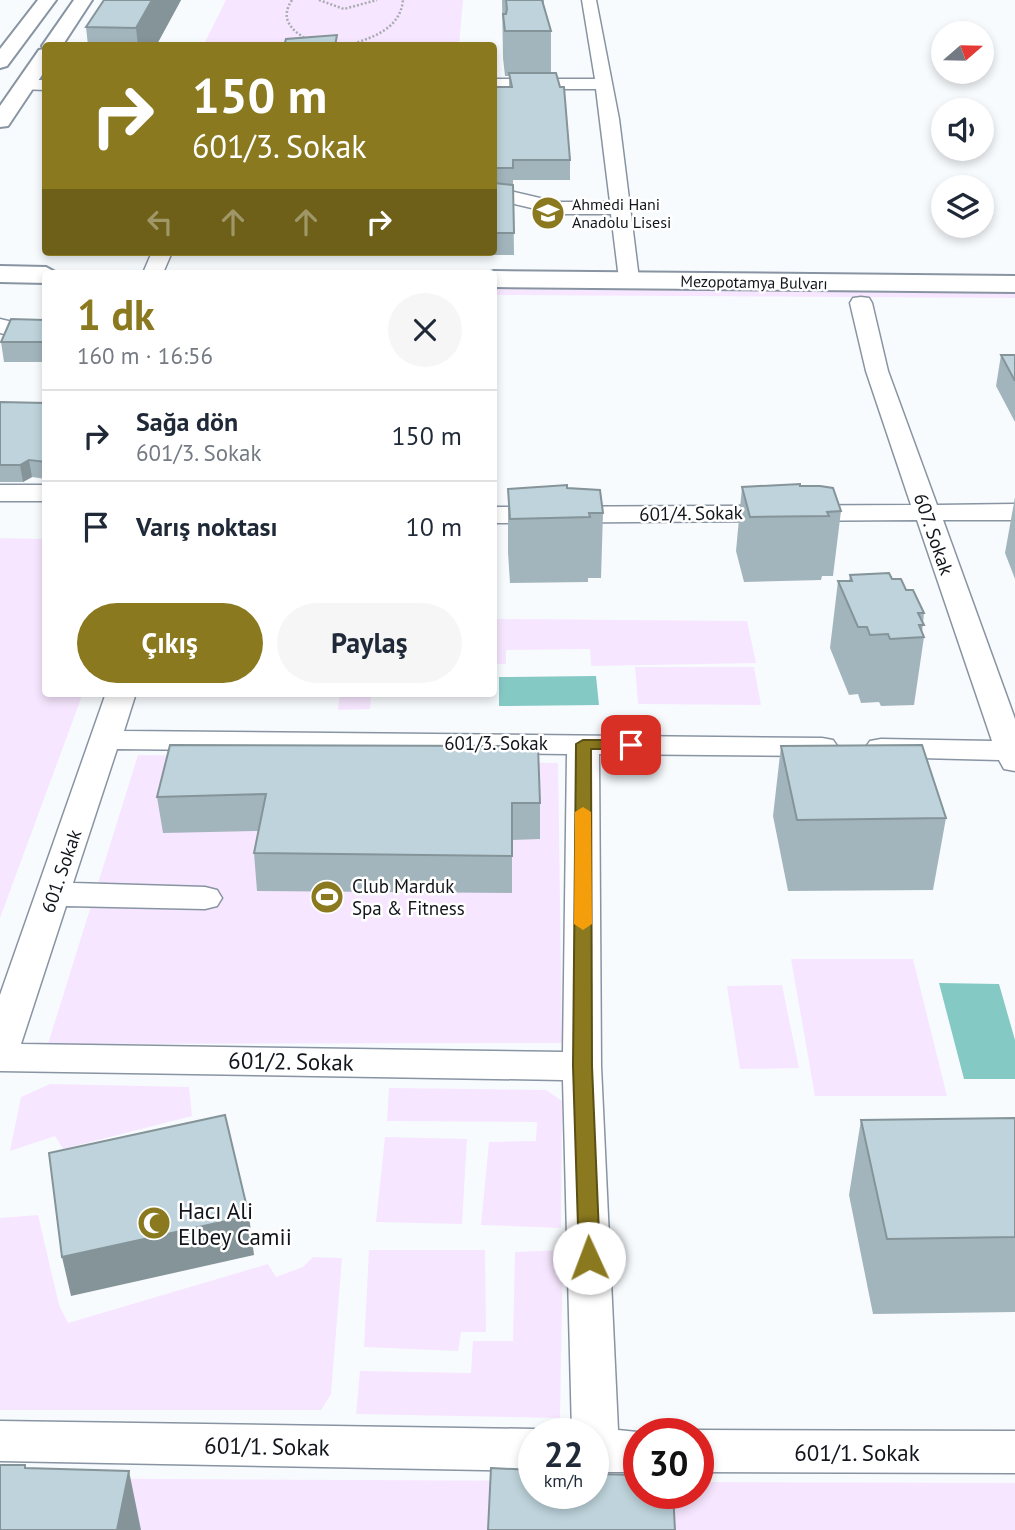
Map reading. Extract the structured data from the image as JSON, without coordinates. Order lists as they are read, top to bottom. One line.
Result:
{"streets":{"main road":["Mezopotamya Bulvarı"],"street":["601/4. Sokak","607. Sokak","601/3. Sokak","601. Sokak","601/2. Sokak","601/1. Sokak"]},"crossings":[["Mezopotamya Bulvarı","607. Sokak"],["601/4. Sokak","607. Sokak"],["607. Sokak","601/3. Sokak"],["601/3. Sokak","601. Sokak"]],"places":{"school or university":["Ahmedi Hani Anadolu Lisesi"],"sports":["Club Marduk Spa & Fitness"],"mosque":["Hacı Ali Elbey Camii"]},"north":"right","page":{"turn":["150 m","601/3. Sokak"],"heading":["1 dk","160 m · 16:56"],"list":[{"name":"Sağa dön","note":"601/3. Sokak","value":"150 m"},{"name":"Varış noktası","value":"10 m"}],"buttons":["Çıkış","Paylaş"],"speed":"22 km/h","limit":"30"}}
